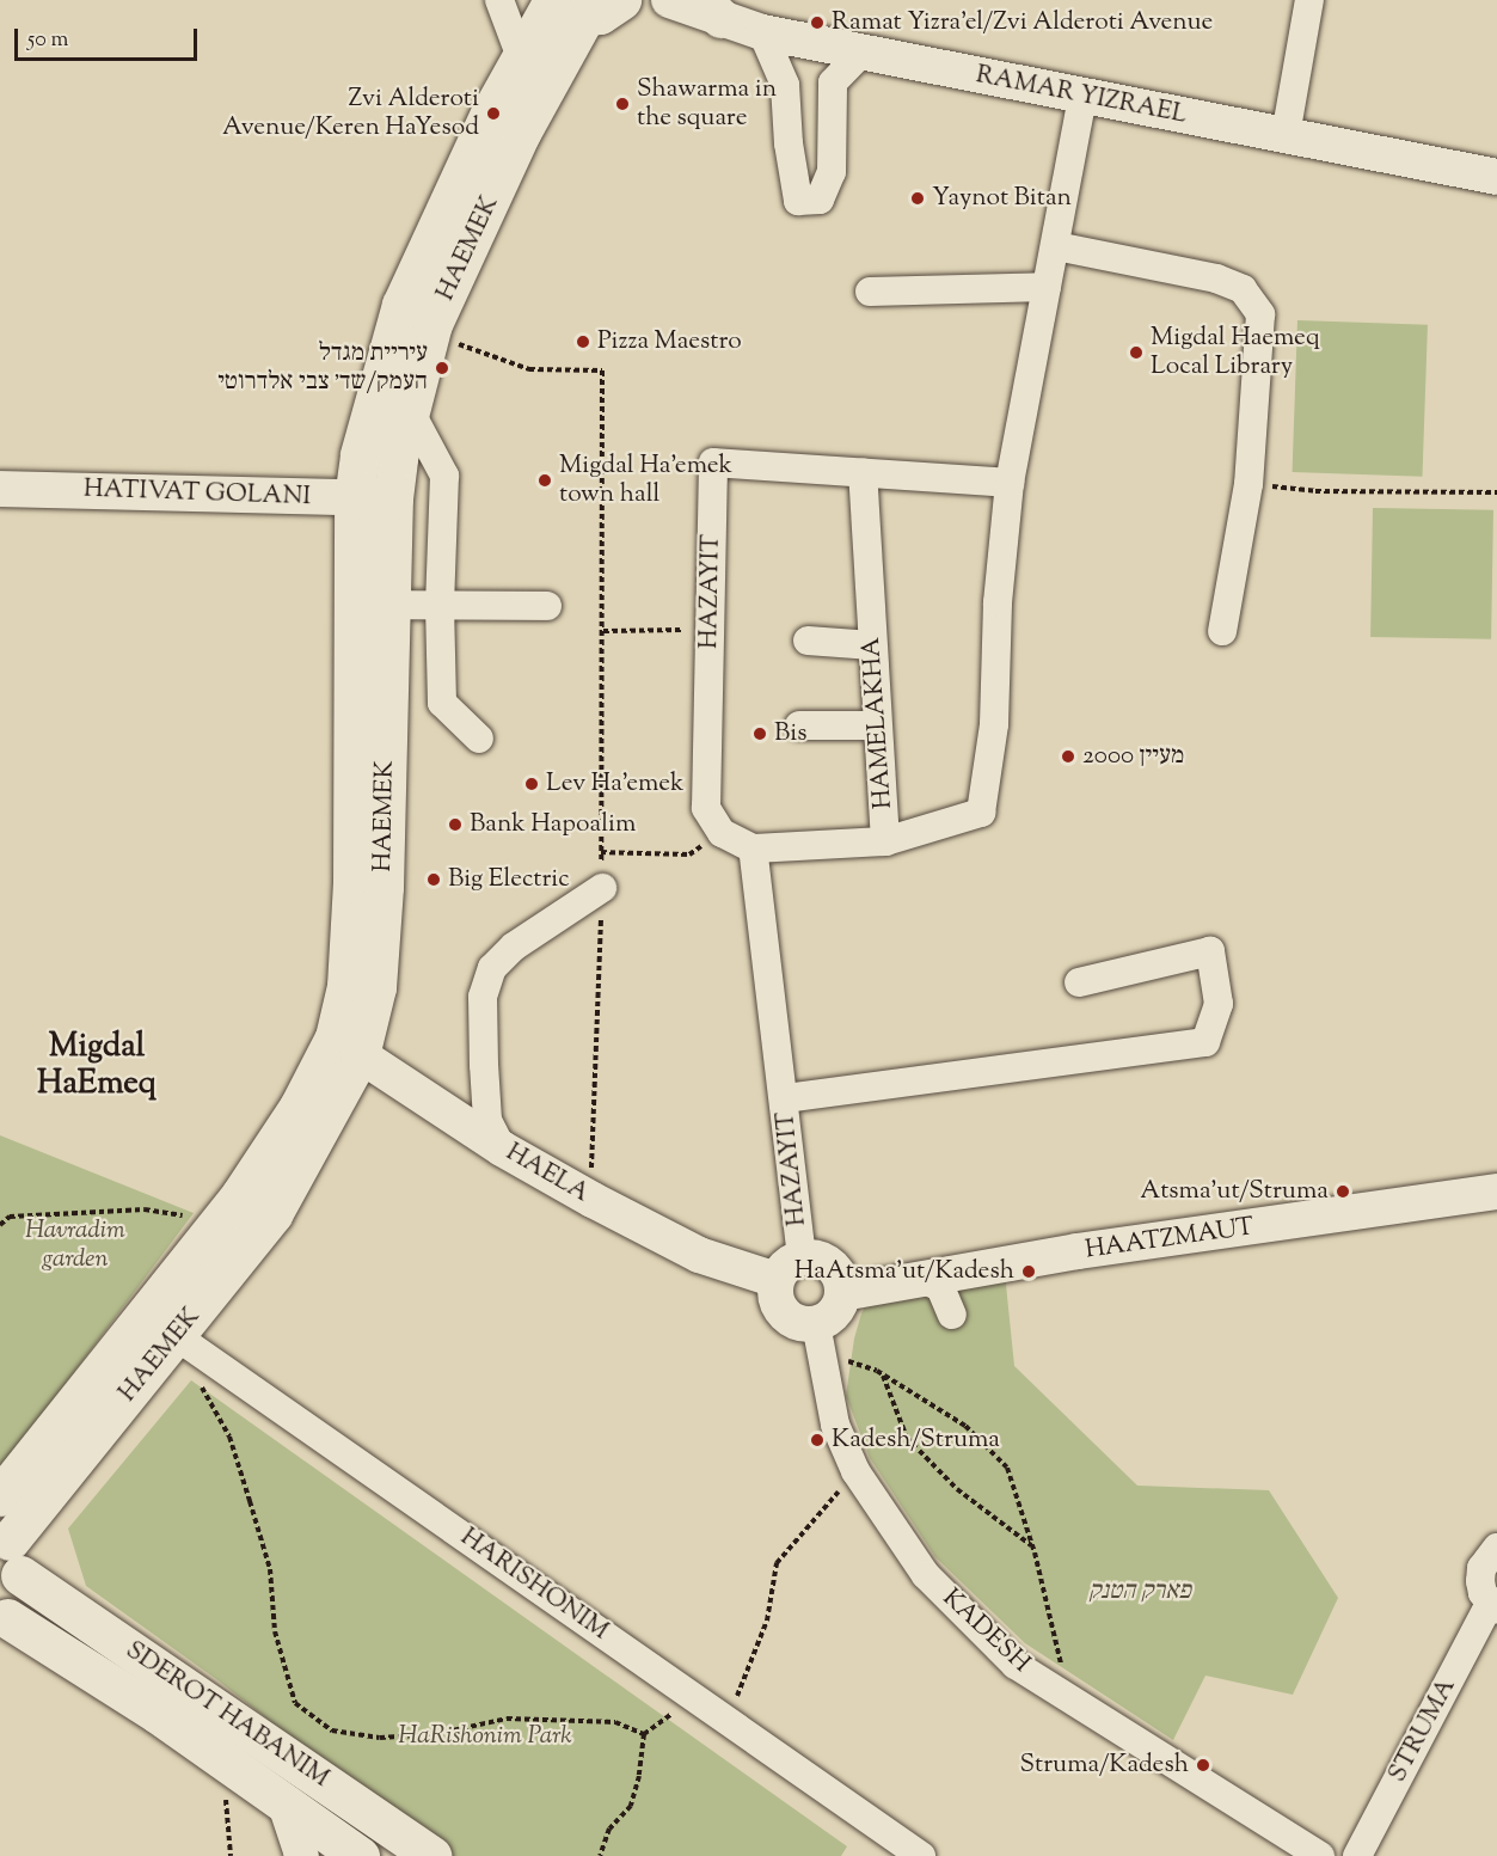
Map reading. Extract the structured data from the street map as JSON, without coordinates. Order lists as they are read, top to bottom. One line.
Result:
{"streets":{"main road":["HAEMEK","SDEROT HABANIM"],"street":["RAMAR YIZRAEL","HATIVAT GOLANI","HAZAYIT","HAMELAKHA","HAELA","HAATZMAUT","HARISHONIM","KADESH","STRUMA"]},"crossings":[["HAEMEK","HATIVAT GOLANI"],["HAEMEK","HAELA"],["HAEMEK","HARISHONIM"],["HAEMEK","SDEROT HABANIM"],["HAZAYIT","HAMELAKHA"],["HAZAYIT","HAELA"],["HAZAYIT","HAATZMAUT"],["HAZAYIT","KADESH"],["HAELA","HAATZMAUT"],["HAELA","KADESH"],["HAATZMAUT","KADESH"]],"districts":["Migdal HaEmeq"],"parks":["Havradim garden","פארק הטנק","HaRishonim Park"],"places":["Ramat Yizra’el/Zvi Alderoti Avenue","Shawarma in the square","Zvi Alderoti Avenue/Keren HaYesod","Yaynot Bitan","Pizza Maestro","Migdal Haemeq Local Library","עיריית מגדל העמק/שד׳ צבי אלדרוטי","Migdal Ha'emek town hall","Bis","מעיין 2000","Lev Ha'emek","Bank Hapoalim","Big Electric","Atsma'ut/Struma","HaAtsma'ut/Kadesh","Kadesh/Struma","Struma/Kadesh"],"scale_bar":"50 m"}
